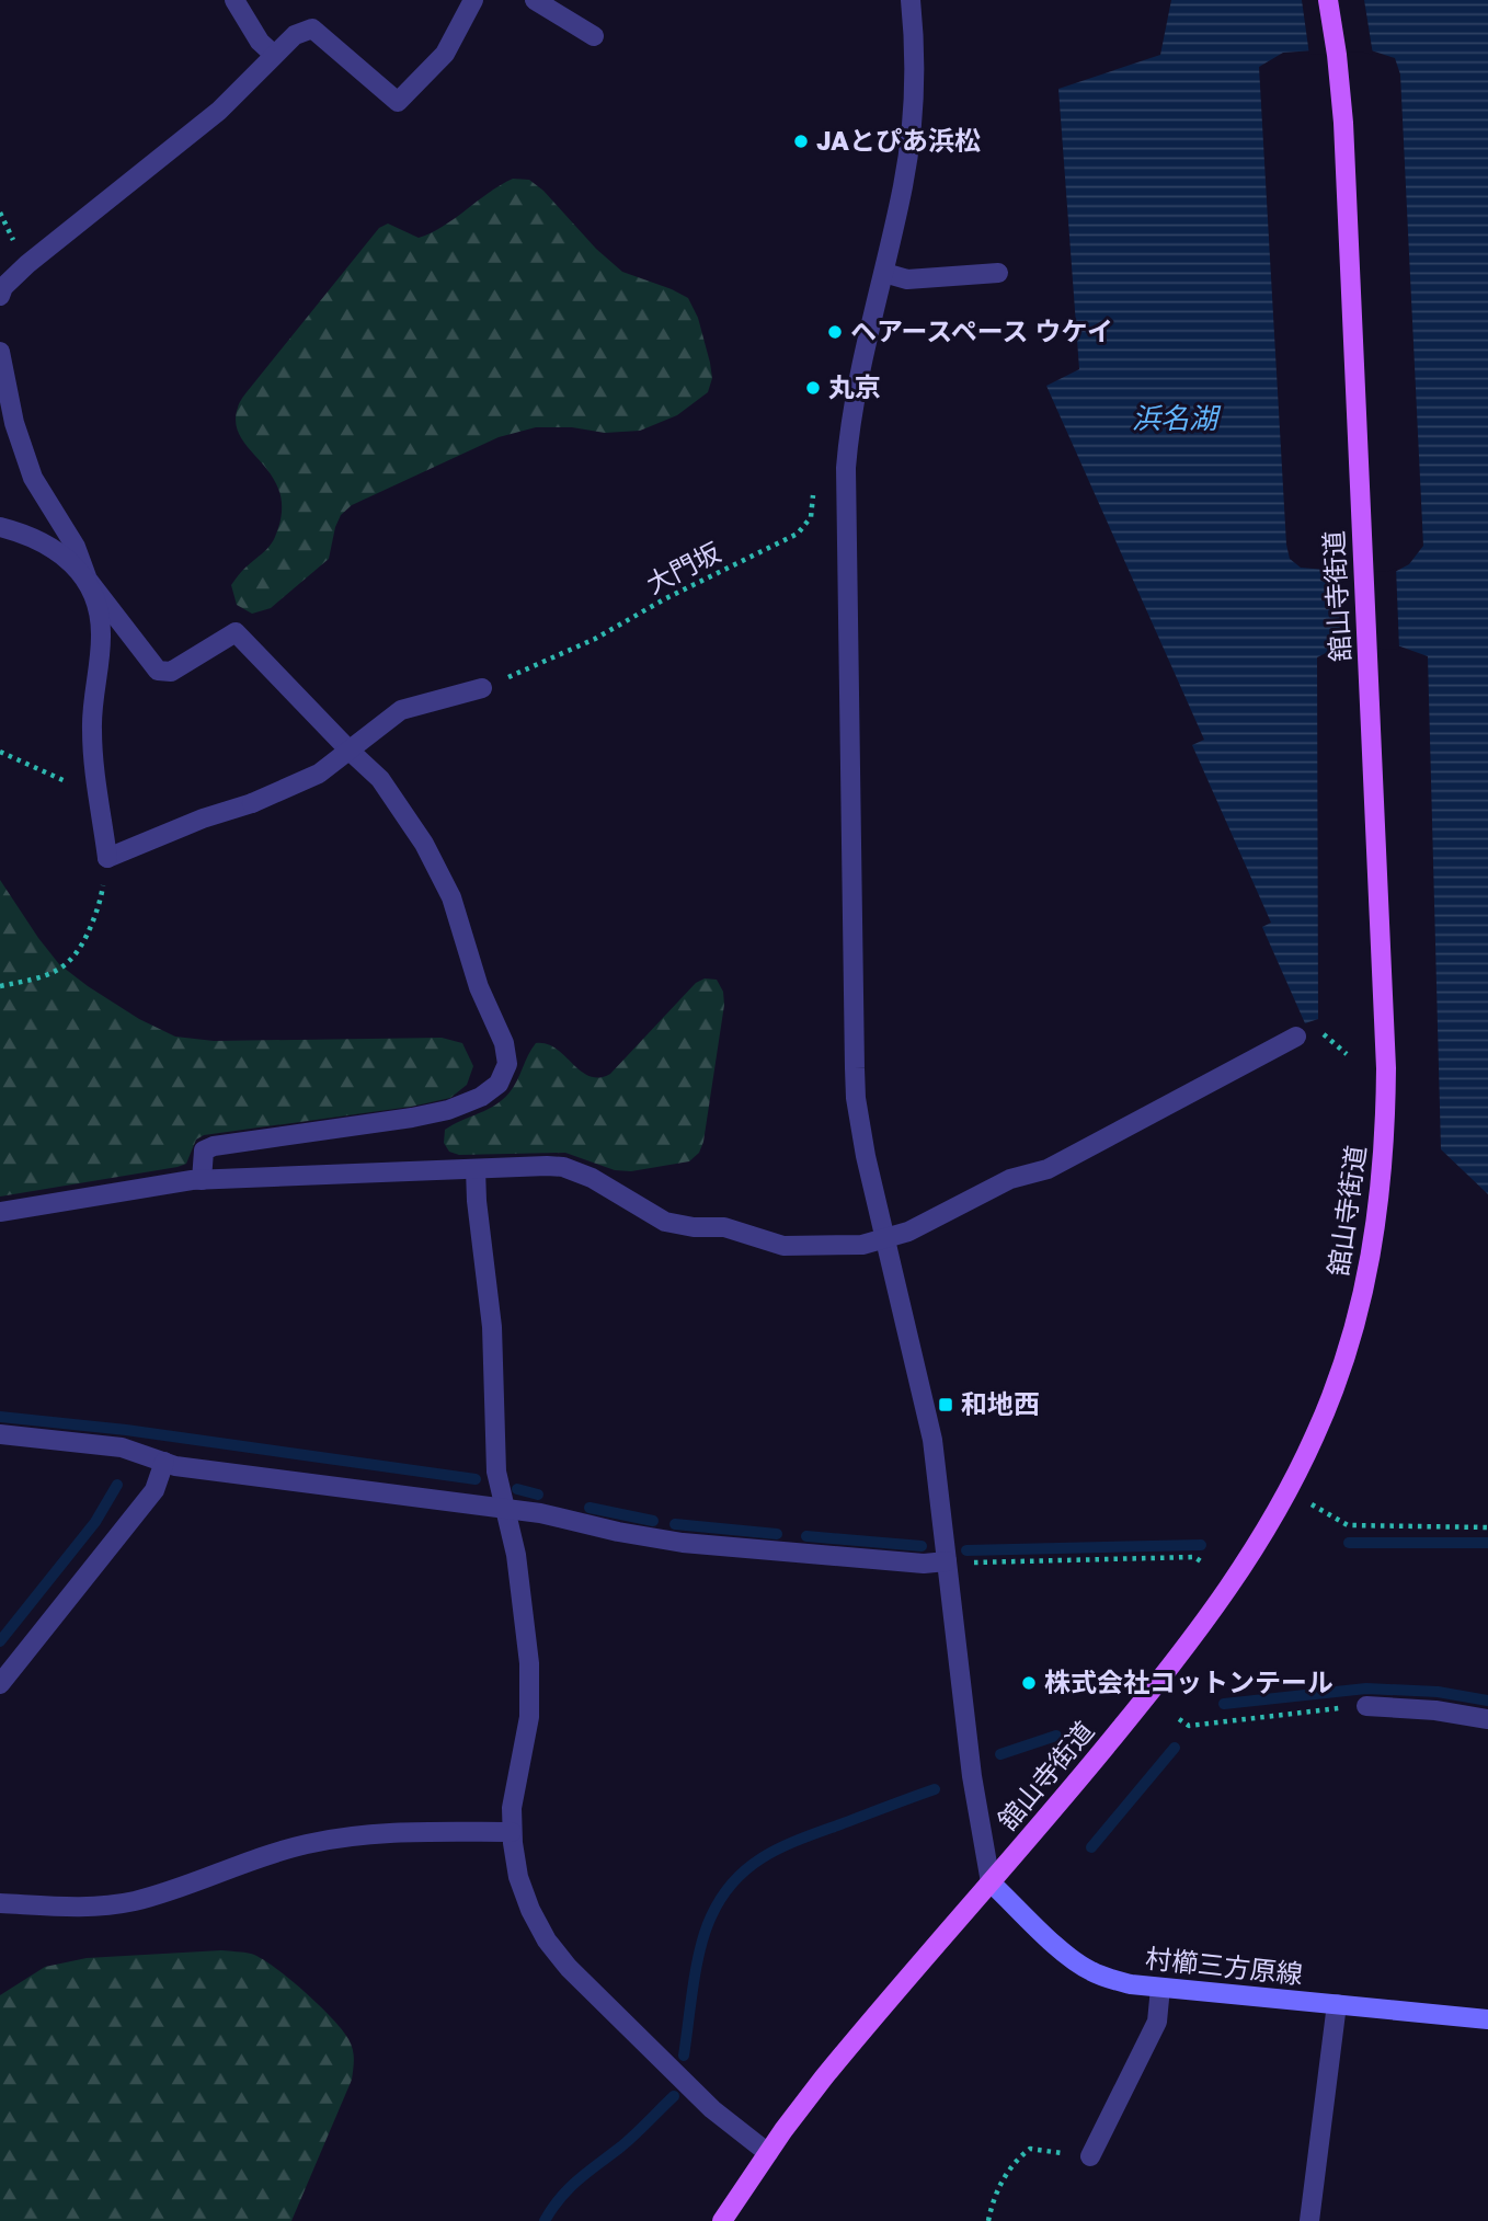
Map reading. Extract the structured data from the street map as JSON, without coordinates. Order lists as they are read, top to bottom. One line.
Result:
{"streets":{"main road":["舘山寺街道","村櫛三方原線"],"path":["大門坂"]},"crossings":[["舘山寺街道","村櫛三方原線"]],"water":["浜名湖"],"places":{"other":["JAとぴあ浜松","ヘアースペース ウケイ","丸京","株式会社コットンテール"],"transit":["和地西"]}}
